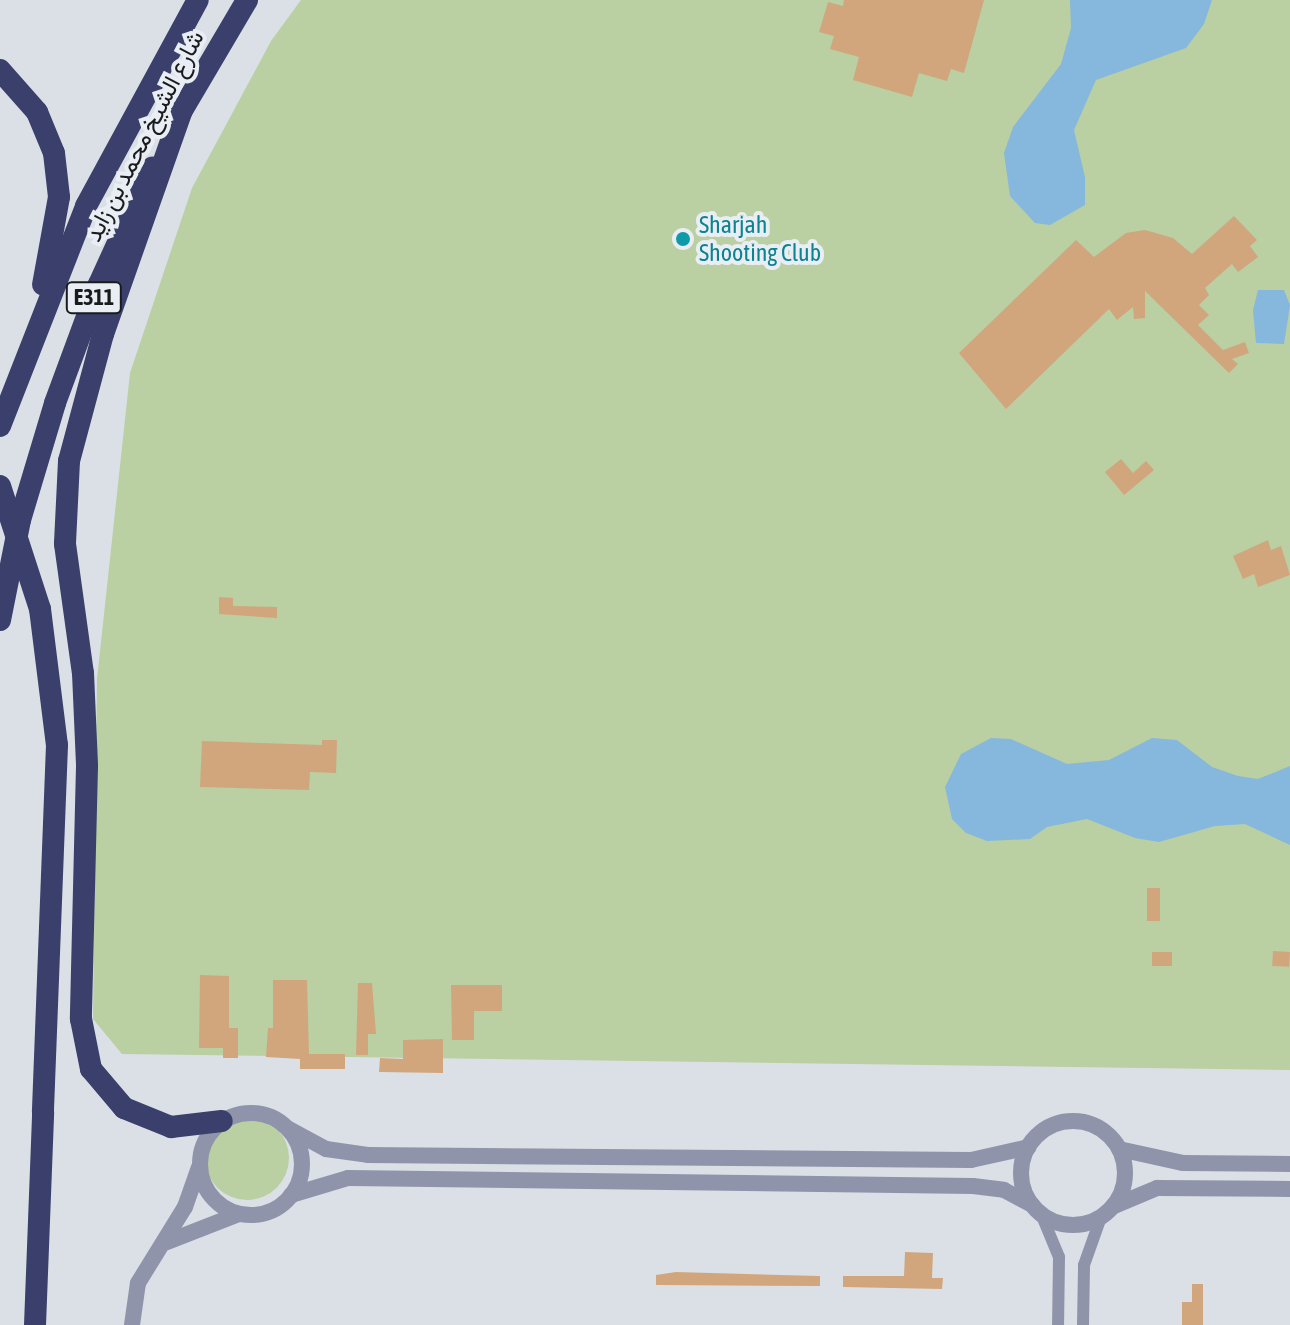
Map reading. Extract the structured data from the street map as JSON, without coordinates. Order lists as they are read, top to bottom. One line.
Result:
{"streets":{"highway":["شارع الشيخ محمد بن زايد","E311"]},"places":["Sharjah Shooting Club"]}
